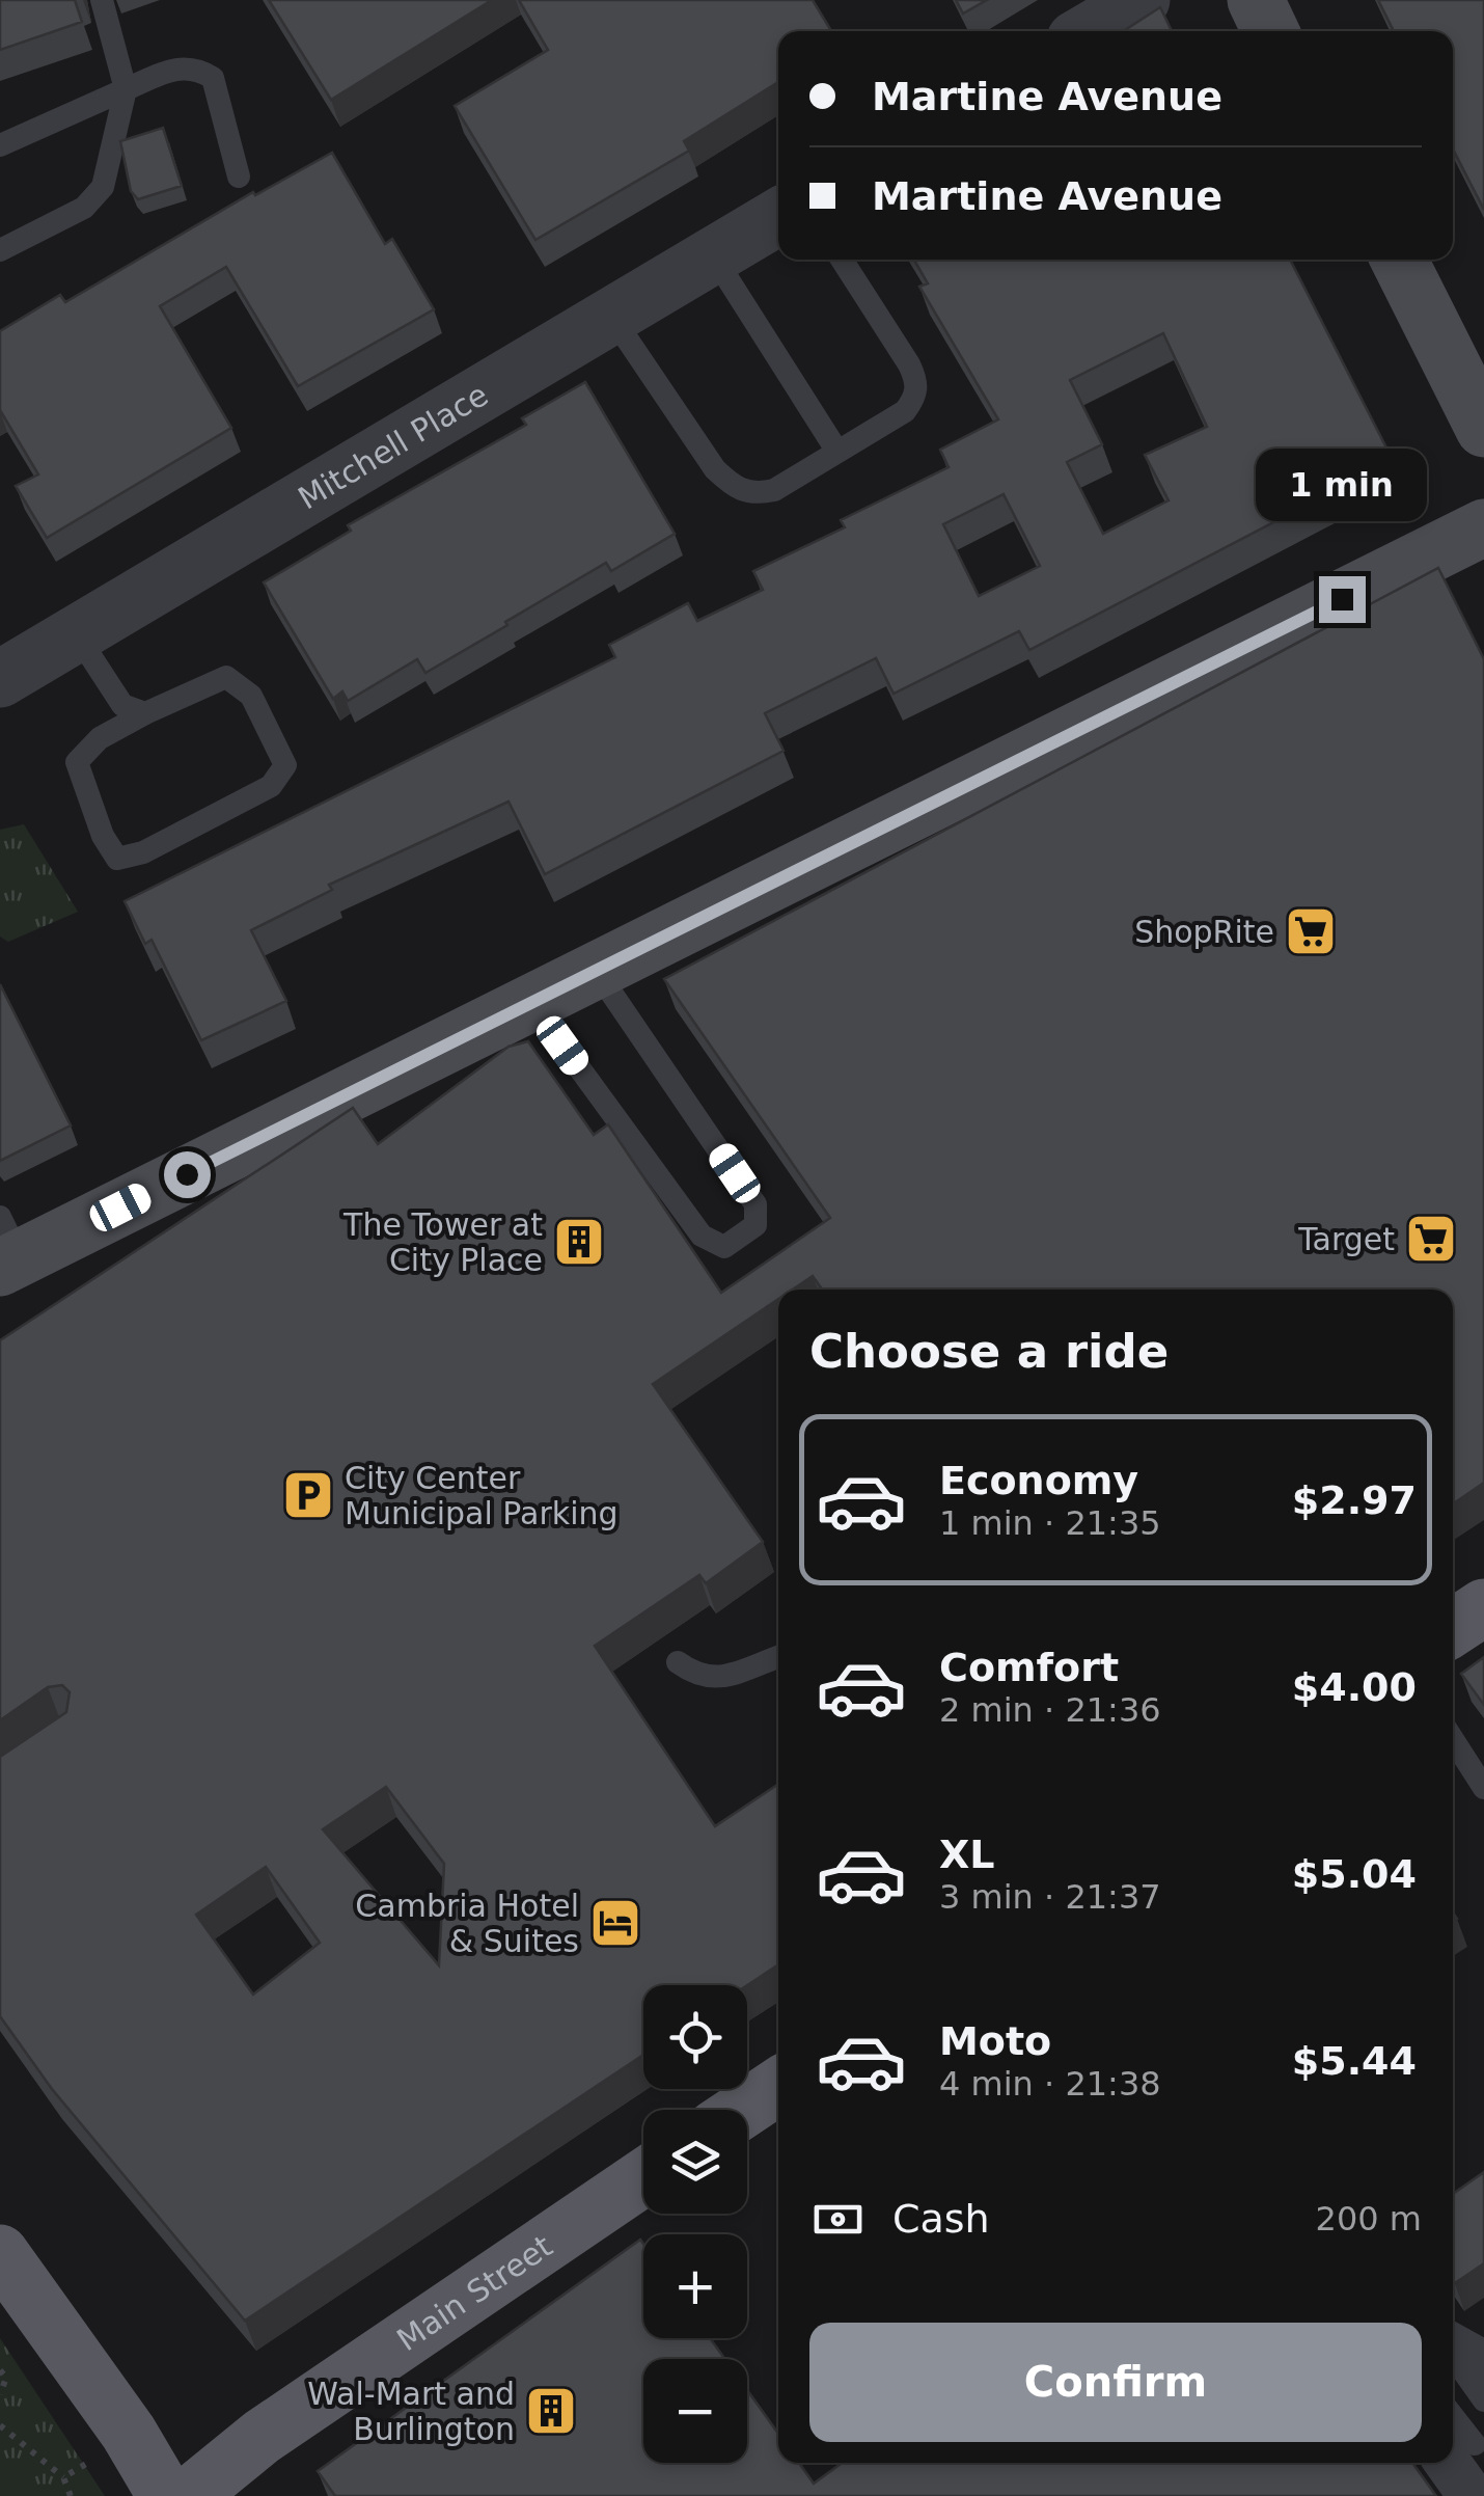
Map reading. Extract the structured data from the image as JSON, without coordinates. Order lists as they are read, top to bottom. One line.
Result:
{"streets":{"main road":["Main Street"],"street":["Mitchell Place"]},"places":{"supermarket":["ShopRite","Target"],"building":["The Tower at City Place","Wal-Mart and Burlington"],"parking":["City Center Municipal Parking"],"hotel":["Cambria Hotel & Suites"]},"page":{"banner":["Martine Avenue","Martine Avenue"],"bubble":"1 min","heading":"Choose a ride","list":[{"name":"Economy","note":"1 min · 21:35","value":"$2.97"},{"name":"Comfort","note":"2 min · 21:36","value":"$4.00"},{"name":"XL","note":"3 min · 21:37","value":"$5.04"},{"name":"Moto","note":"4 min · 21:38","value":"$5.44"}],"map_buttons":["+","−"],"pay":["Cash","200 m"],"buttons":"Confirm"}}
